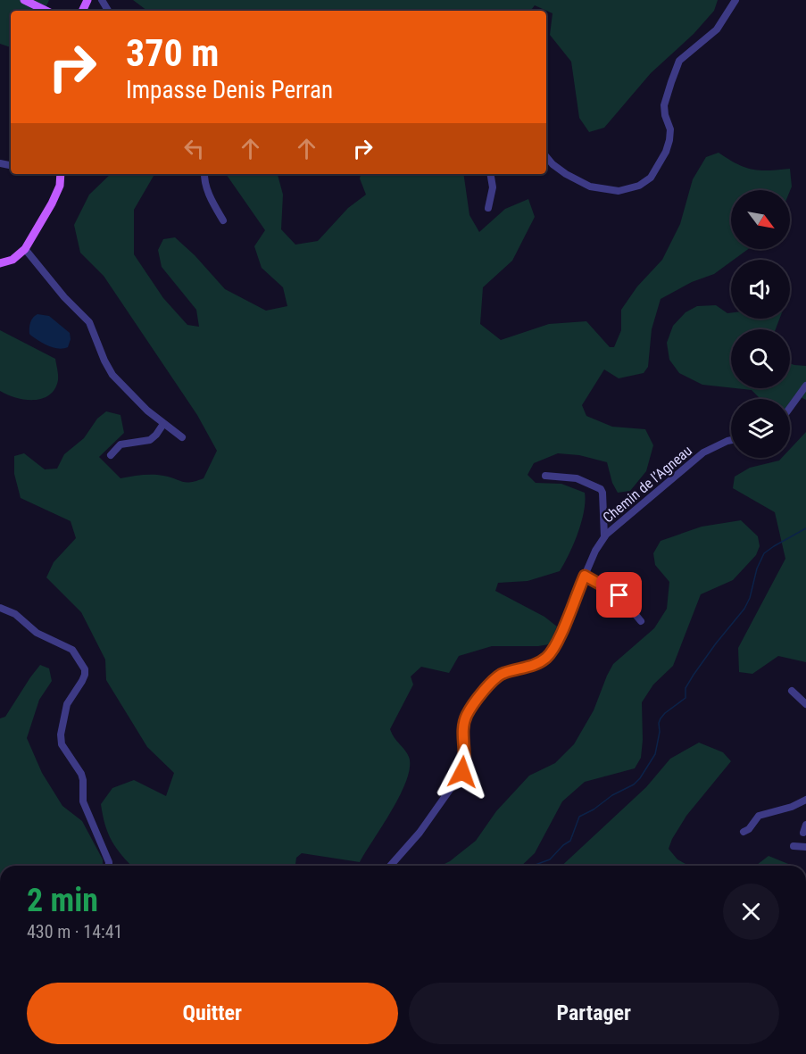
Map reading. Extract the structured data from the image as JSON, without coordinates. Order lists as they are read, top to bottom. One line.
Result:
{"streets":{"street":["Chemin de l’Agneau"]},"north":"bottom right","page":{"turn":["370 m","Impasse Denis Perran"],"heading":["2 min","430 m · 14:41"],"buttons":["Quitter","Partager"]}}
